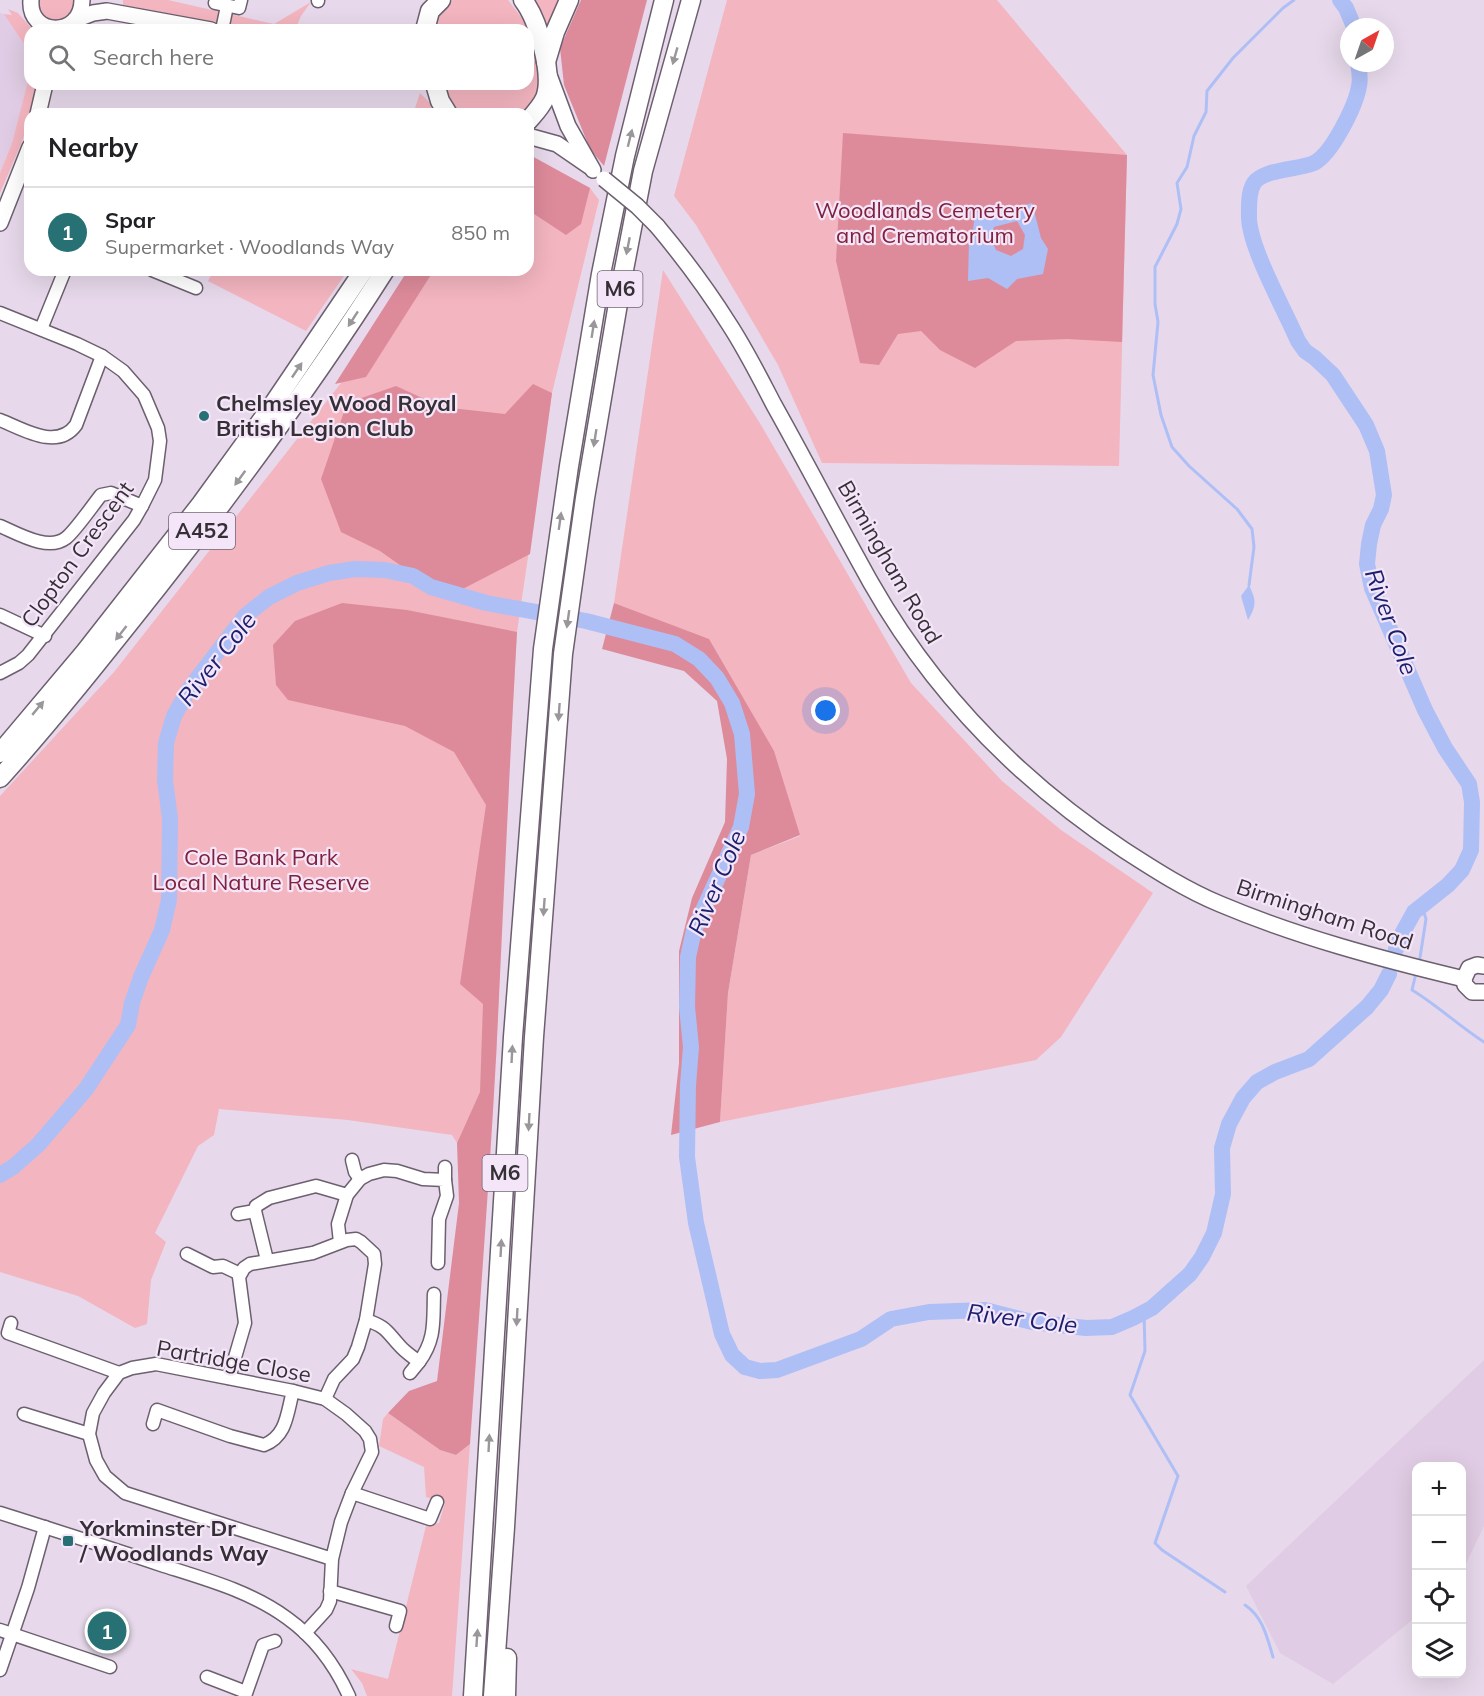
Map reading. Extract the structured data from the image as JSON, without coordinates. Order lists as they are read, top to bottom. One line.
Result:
{"streets":{"highway":["M6","A452"],"main road":["Birmingham Road"],"street":["Clopton Crescent","Partridge Close"]},"water":["River Cole"],"parks":["Woodlands Cemetery and Crematorium","Cole Bank Park Local Nature Reserve"],"places":{"other":["Chelmsley Wood Royal British Legion Club"],"transit":["Yorkminster Dr / Woodlands Way"]},"north":"top right","page":{"search":"Search here","heading":"Nearby","list":[{"mark":"1","name":"Spar","note":"Supermarket · Woodlands Way","value":"850 m"}],"map_buttons":["+","−"],"pins":"1"}}
